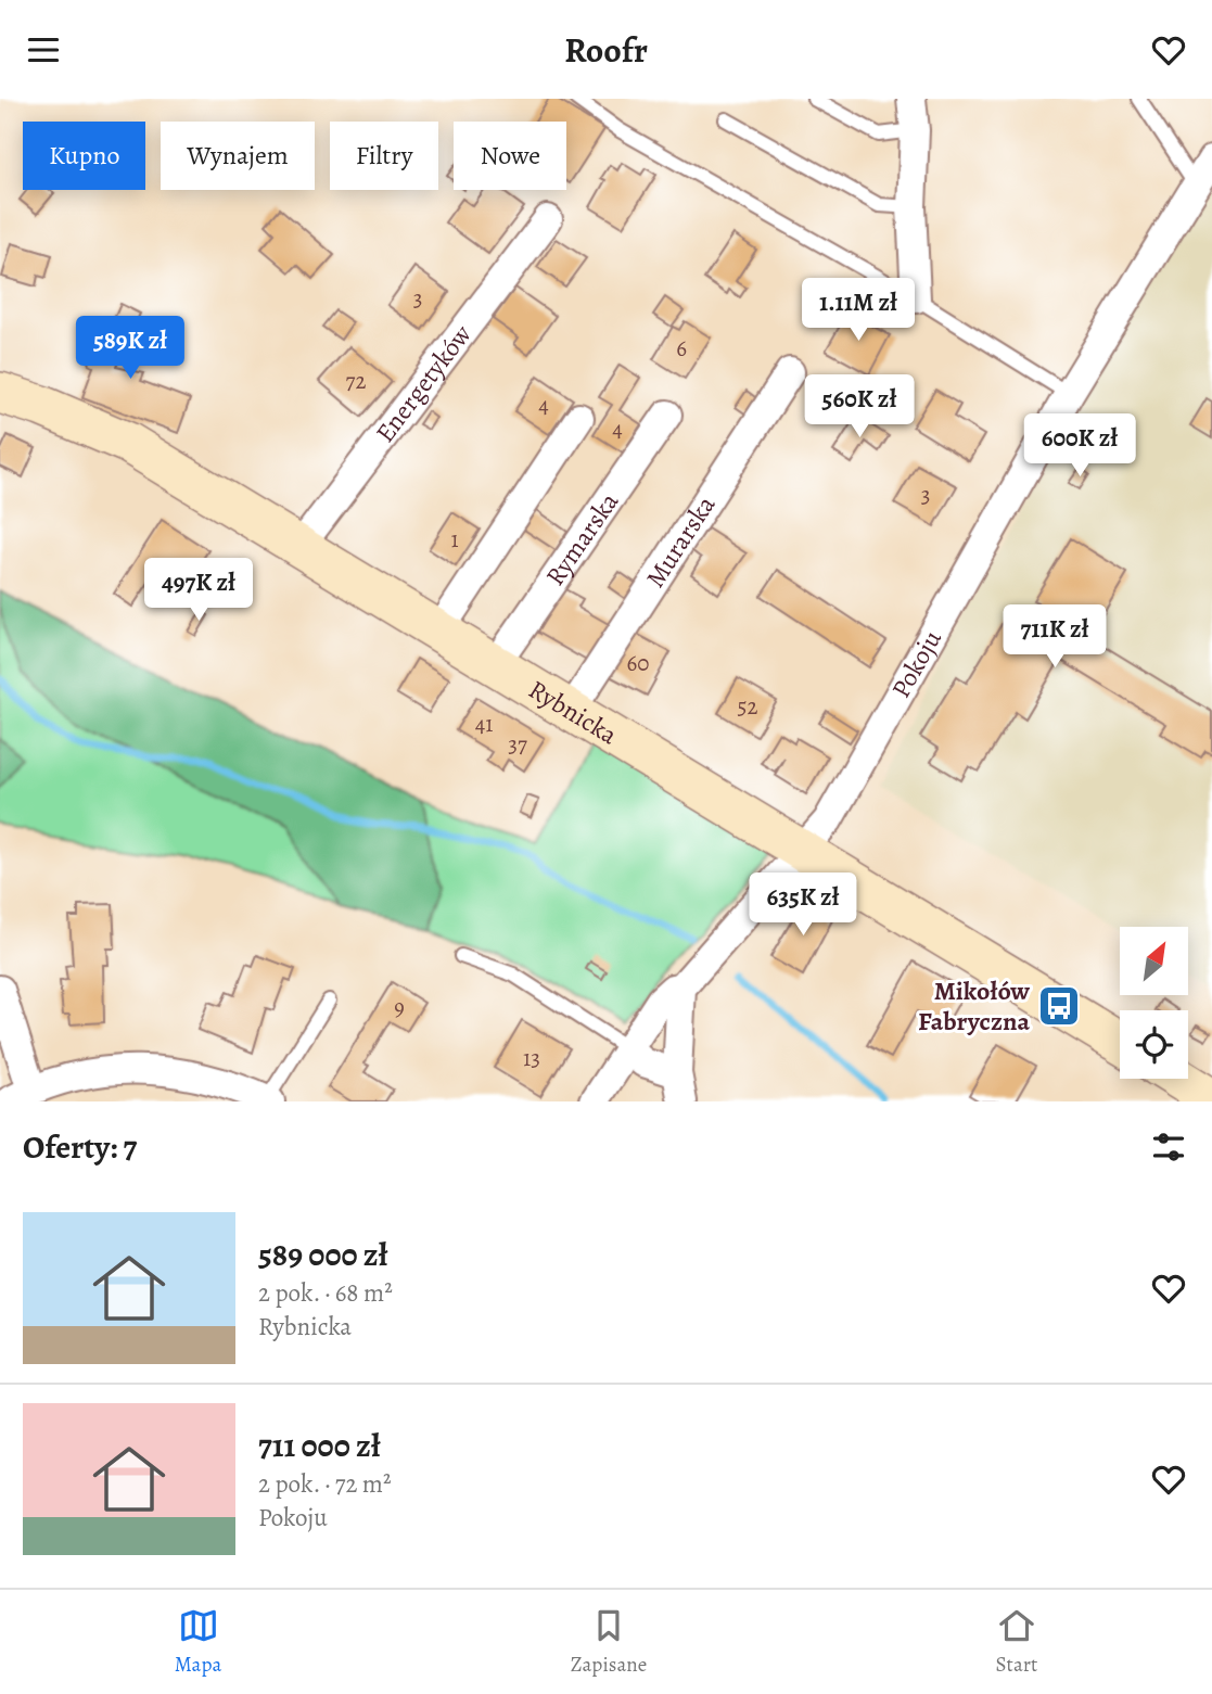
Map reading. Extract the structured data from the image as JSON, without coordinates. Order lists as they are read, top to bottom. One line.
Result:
{"streets":{"street":["Energetyków","Rymarska","Murarska","Pokoju","Rybnicka"]},"crossings":[["Energetyków","Rybnicka"],["Rymarska","Rybnicka"],["Murarska","Rybnicka"],["Pokoju","Rybnicka"]],"places":{"bus stop":["Mikołów Fabryczna"]},"house_numbers":["3","6","72","4","4","3","1","60","52","41","37","9","13"],"north":"top right","page":{"header":"Roofr","chip":["Kupno","Wynajem","Filtry","Nowe"],"price":["1.11M zł","589K zł","560K zł","600K zł","497K zł","711K zł","635K zł"],"heading":"Oferty: 7","list":[{"name":"589 000 zł","note":"2 pok. · 68 m² · Rybnicka"},{"name":"711 000 zł","note":"2 pok. · 72 m² · Pokoju"}],"tabs":["Mapa","Zapisane","Start"]}}
